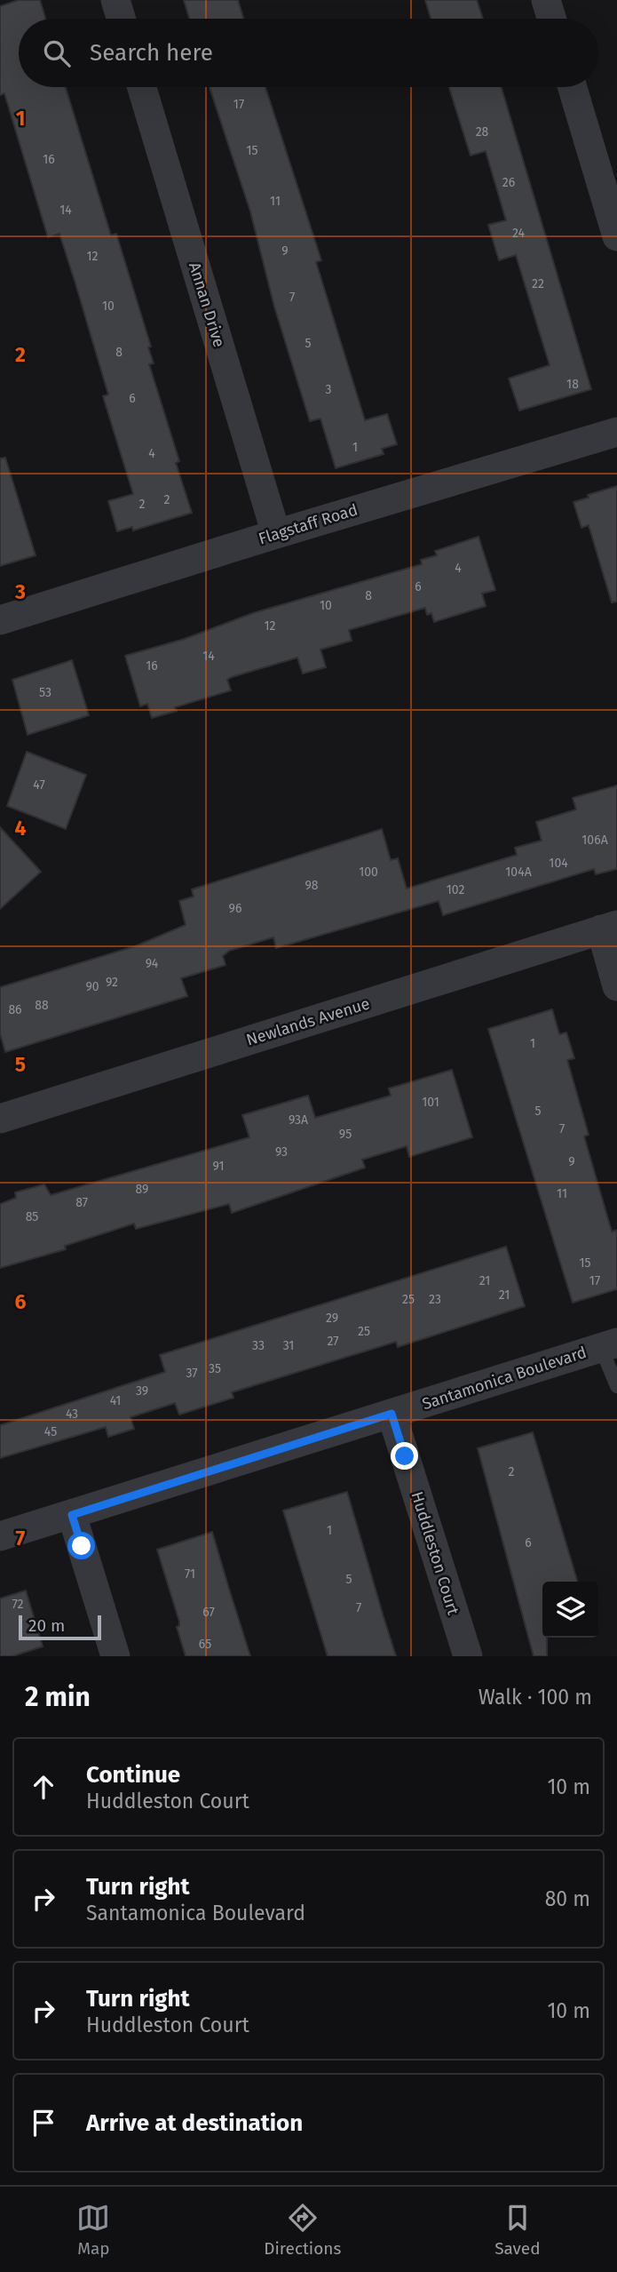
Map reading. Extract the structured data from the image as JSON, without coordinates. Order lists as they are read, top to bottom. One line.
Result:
{"streets":{"street":["Annan Drive","Flagstaff Road","Newlands Avenue","Santamonica Boulevard","Huddleston Court"]},"crossings":[["Annan Drive","Flagstaff Road"],["Santamonica Boulevard","Huddleston Court"]],"house_numbers":["17","28","15","16","26","11","14","24","9","12","22","7","10","5","8","18","3","6","1","4","2","2","4","6","8","10","12","14","16","53","47","106A","104","100","104A","98","102","96","94","92","90","88","86","1","101","5","93A","7","95","93","9","91","89","11","87","85","15","21","17","21","25","23","29","25","27","33","31","35","37","39","41","43","45","2","1","6","71","5","72","7","67","65"],"scale_bar":"20 m","page":{"search":"Search here","scale":"20 m","heading":["2 min","Walk · 100 m"],"list":[["Continue","Huddleston Court","10 m"],["Turn right","Santamonica Boulevard","80 m"],["Turn right","Huddleston Court","10 m"],"Arrive at destination"],"nav":["Map","Directions","Saved"]},"grid":{"rows":["1","2","3","4","5","6","7"]}}
